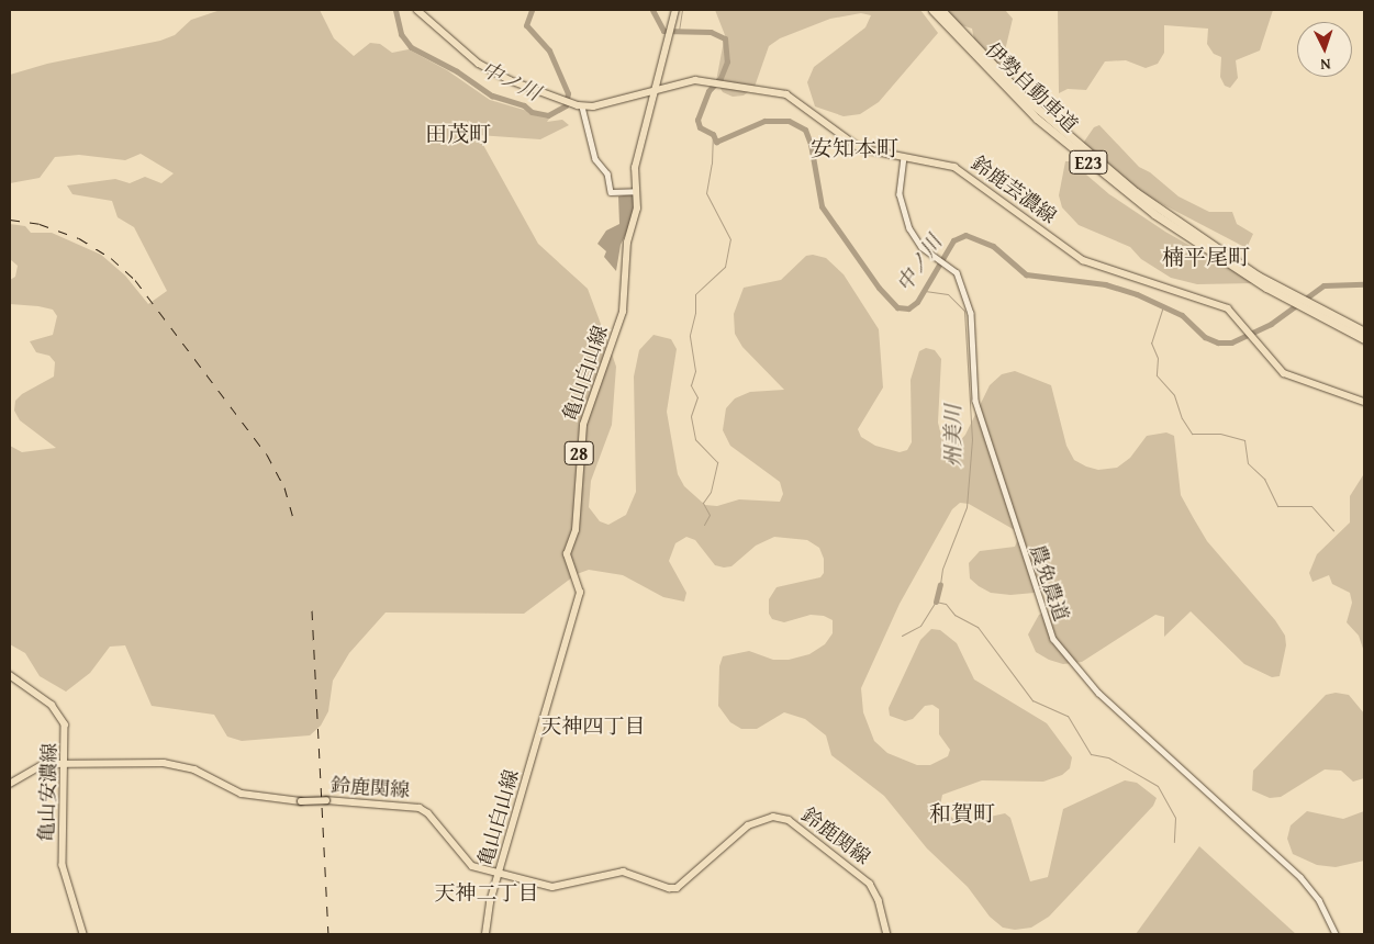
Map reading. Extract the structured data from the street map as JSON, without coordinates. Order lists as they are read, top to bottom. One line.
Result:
{"streets":{"highway":["伊勢自動車道","E23"],"main road":["鈴鹿芸濃線","亀山白山線","28","鈴鹿関線","亀山安濃線"],"street":["農免農道"]},"crossings":[["鈴鹿芸濃線","亀山白山線"],["鈴鹿芸濃線","農免農道"],["亀山白山線","鈴鹿関線"],["鈴鹿関線","亀山安濃線"]],"districts":["田茂町","安知本町","楠平尾町","天神四丁目","和賀町","天神二丁目"],"water":["中ノ川","州美川"],"north":"bottom"}
